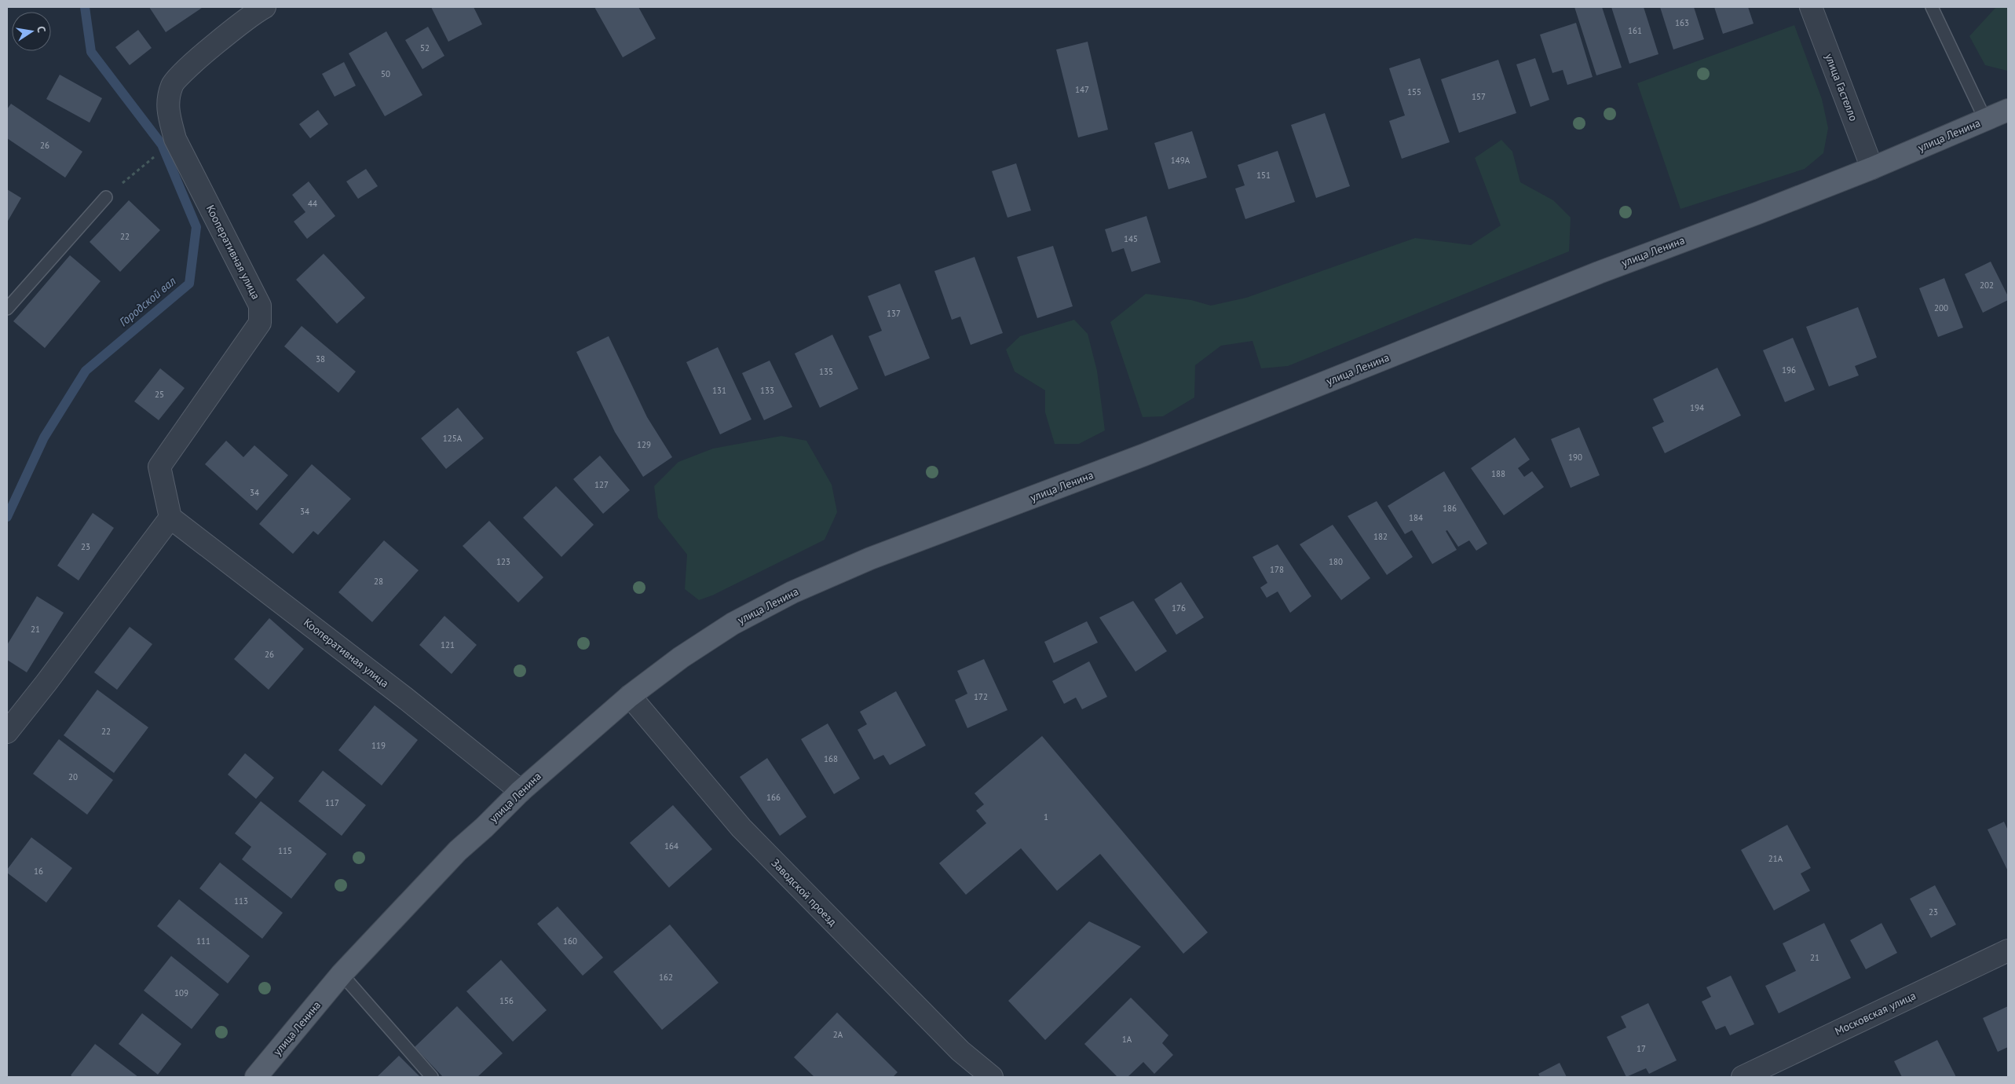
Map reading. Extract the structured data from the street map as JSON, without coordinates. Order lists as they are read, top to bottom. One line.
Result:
{"streets":{"main road":["улица Ленина"],"street":["улица Гастелло","Кооперативная улица","Заводской проезд","Московская улица"]},"crossings":[["улица Гастелло","улица Ленина"],["улица Ленина","Кооперативная улица"],["улица Ленина","Заводской проезд"]],"water":["Городской вал"],"house_numbers":["163","161","52","50","147","155","157","26","149А","151","44","22","145","202","200","137","38","196","135","131","133","25","194","125А","129","190","188","127","34","186","34","184","182","23","123","180","178","28","176","21","121","26","172","22","119","168","20","166","117","1","164","115","21А","16","113","23","111","160","21","162","109","156","2А","1А","17"],"north":"right"}
